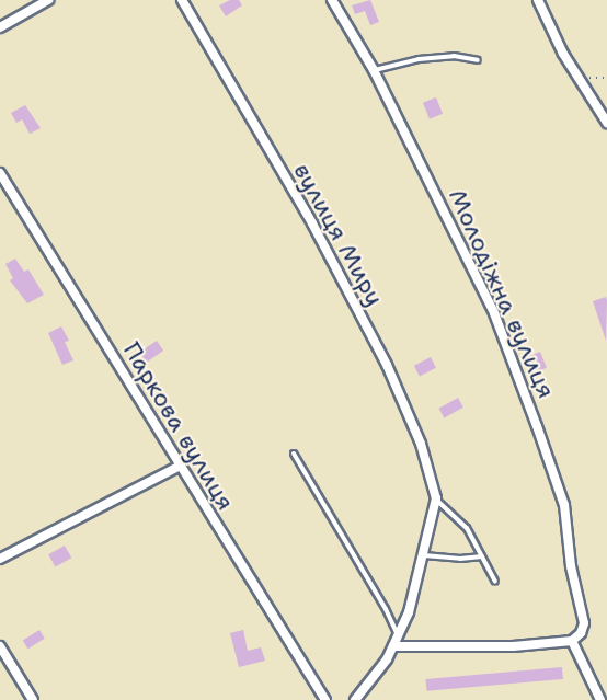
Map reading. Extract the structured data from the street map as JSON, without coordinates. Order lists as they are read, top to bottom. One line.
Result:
{"streets":{"street":["вулиця Миру","Молодіжна вулиця","Паркова вулиця"]}}
